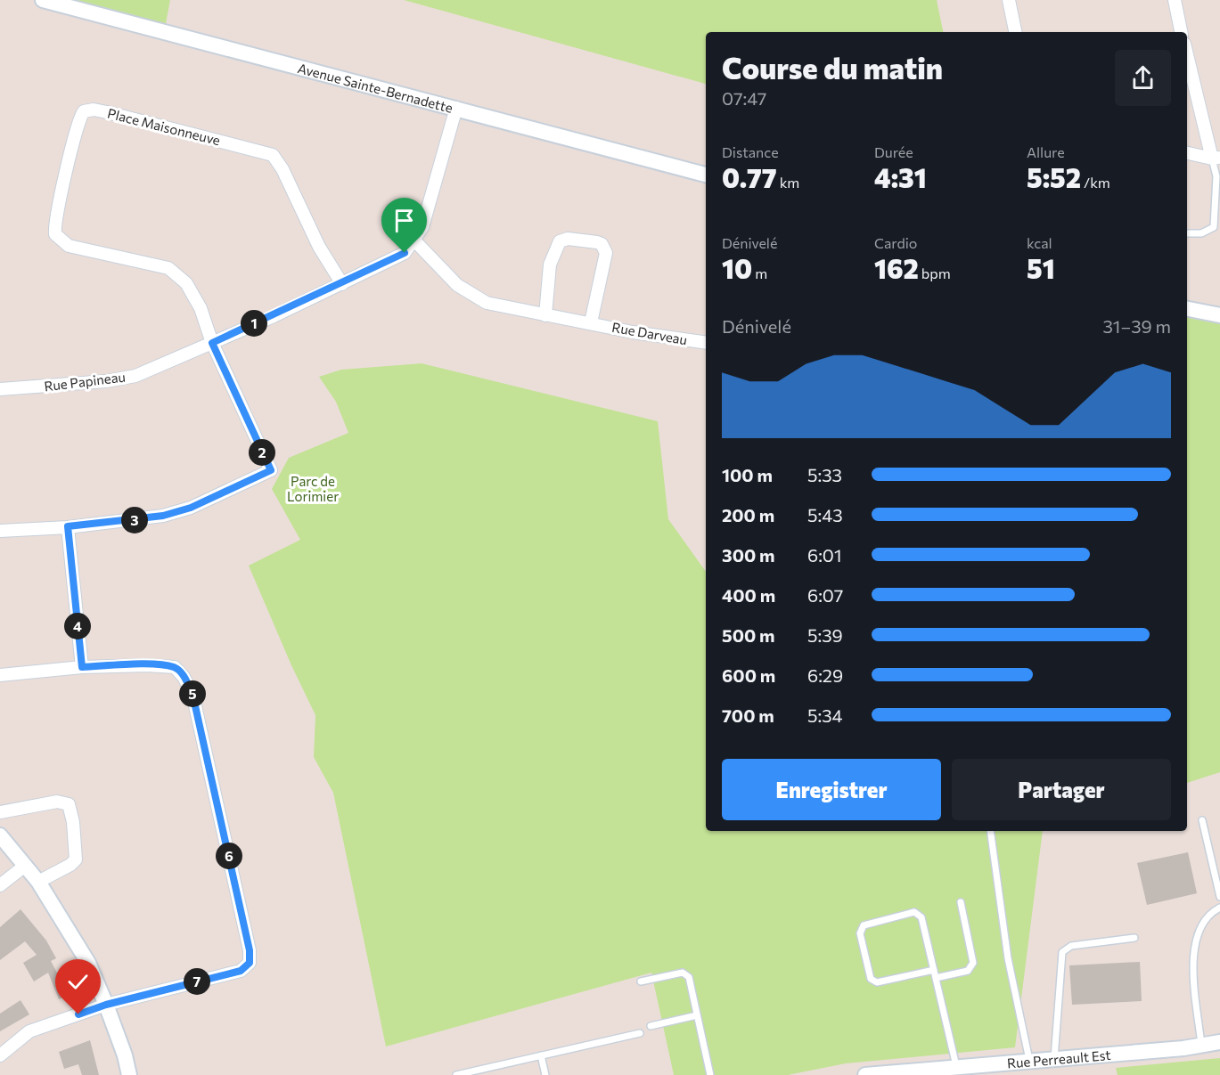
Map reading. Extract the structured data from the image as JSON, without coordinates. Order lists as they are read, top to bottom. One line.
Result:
{"streets":{"street":["Avenue Sainte-Bernadette","Place Maisonneuve","Rue Darveau","Rue Papineau","Rue Perreault Est"]},"crossings":[["Avenue Sainte-Bernadette","Rue Papineau"],["Place Maisonneuve","Rue Papineau"],["Rue Darveau","Rue Papineau"]],"parks":["Parc de Lorimier"],"page":{"heading":["Course du matin","07:47"],"stats":[["Distance","0.77 km"],["Durée","4:31"],["Allure","5:52 /km"],["Dénivelé","10 m"],["Cardio","162 bpm"],["kcal","51"]],"chart":["Dénivelé","31–39 m"],"pins":["1","2","3","4","5","6","7"],"list":[{"name":"100 m","note":"5:33"},{"name":"200 m","note":"5:43"},{"name":"300 m","note":"6:01"},{"name":"400 m","note":"6:07"},{"name":"500 m","note":"5:39"},{"name":"600 m","note":"6:29"},{"name":"700 m","note":"5:34"}],"buttons":["Enregistrer","Partager"]}}
